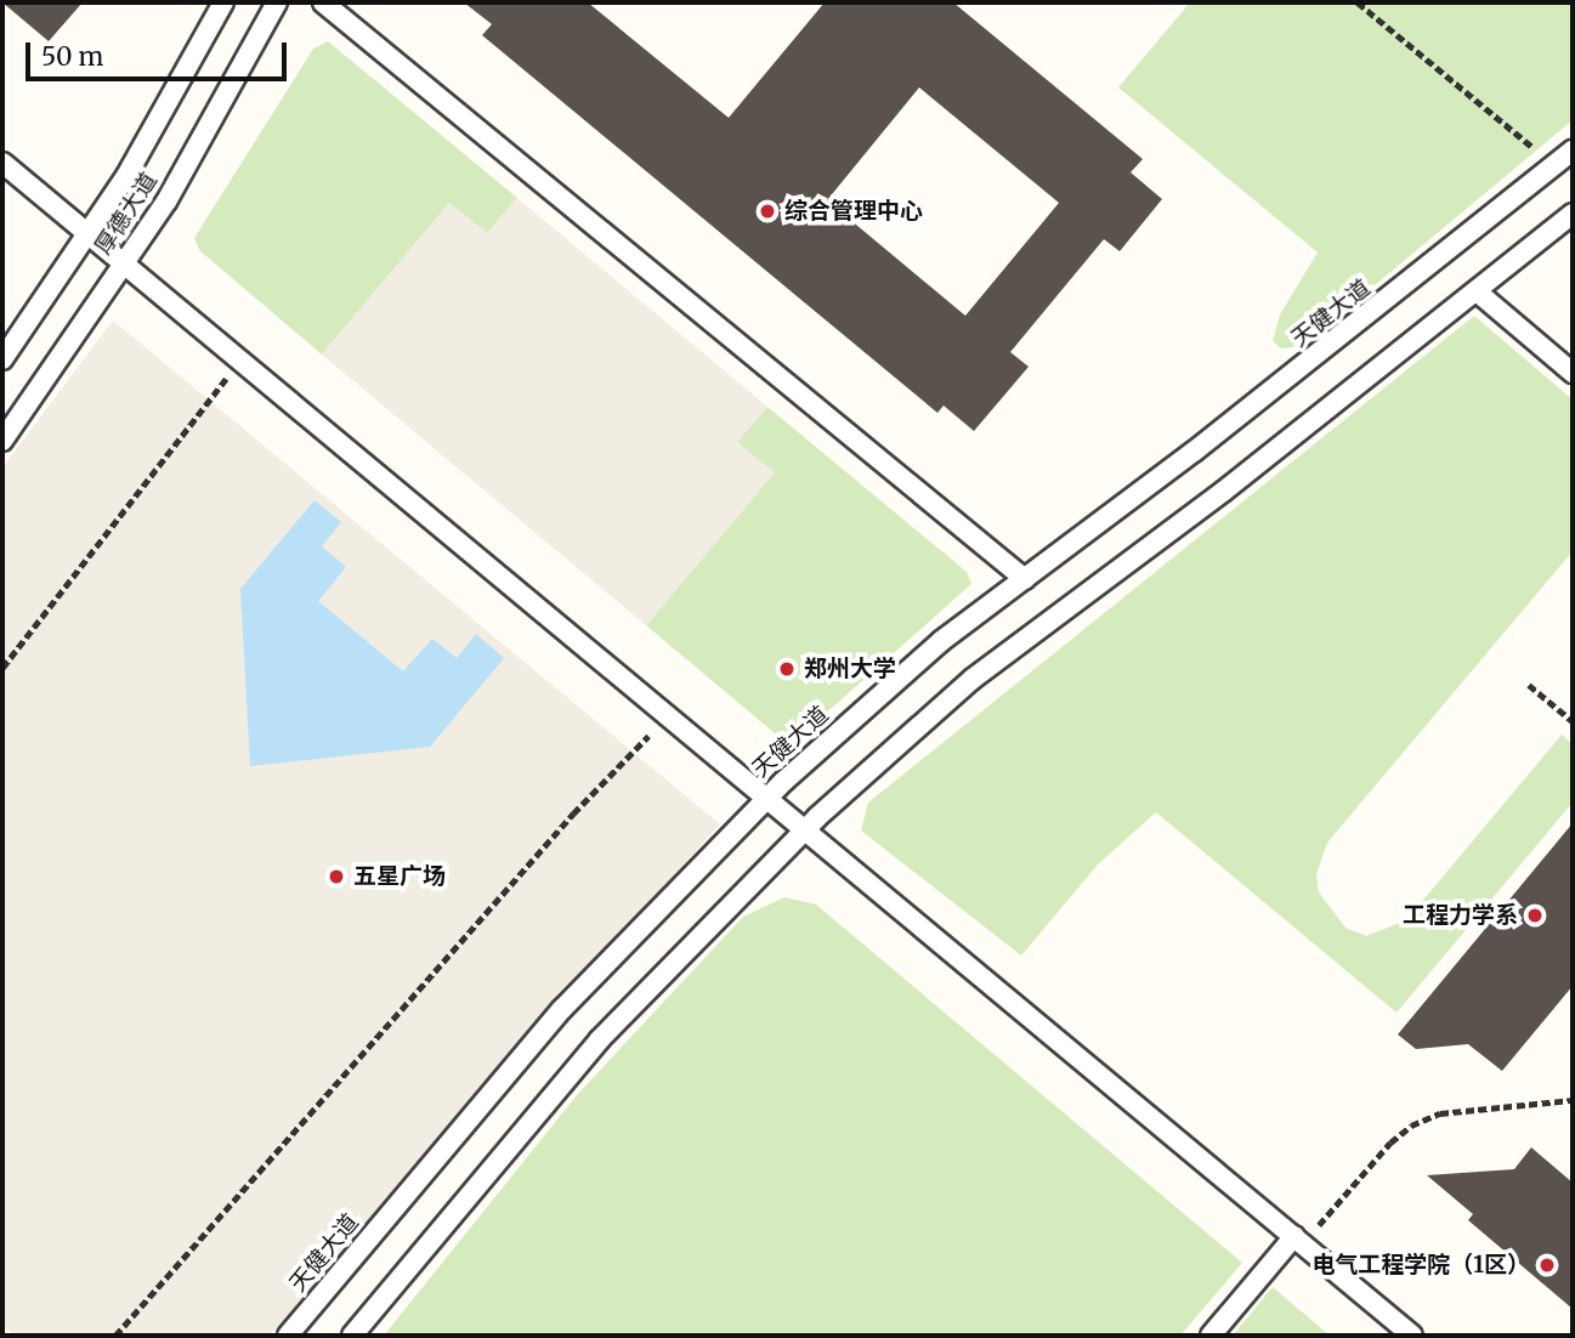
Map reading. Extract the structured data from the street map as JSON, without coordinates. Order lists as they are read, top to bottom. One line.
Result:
{"streets":{"lane":["厚德大道","天健大道"]},"places":["综合管理中心","郑州大学","五星广场","工程力学系","电气工程学院（1区）"],"scale_bar":"50 m"}
